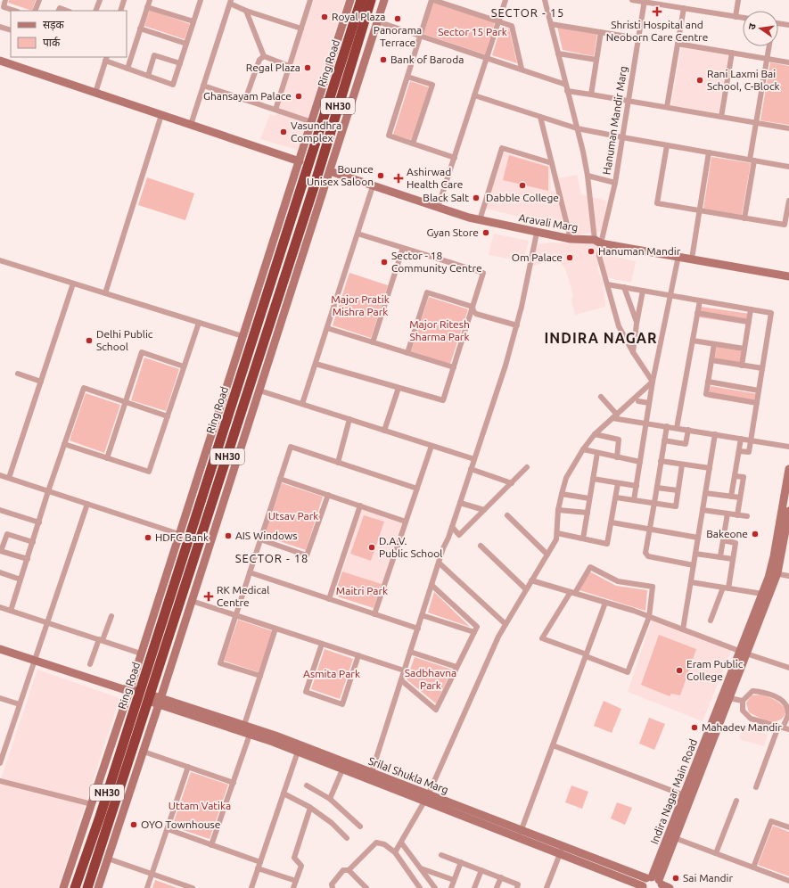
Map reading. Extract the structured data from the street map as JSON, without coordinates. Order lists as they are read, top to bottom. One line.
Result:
{"streets":{"highway":["Ring Road","NH30"],"street":["Hanuman Mandir Marg","Aravali Marg","Srilal Shukla Marg","Indira Nagar Main Road"]},"crossings":[["Ring Road","Srilal Shukla Marg"],["Hanuman Mandir Marg","Aravali Marg"],["Srilal Shukla Marg","Indira Nagar Main Road"]],"districts":["SECTOR - 15","INDIRA NAGAR","SECTOR - 18"],"parks":["Sector 15 Park","Major Pratik Mishra Park","Major Ritesh Sharma Park","Utsav Park","Maitri Park","Sadbhavna Park","Asmita Park","Uttam Vatika"],"places":{"health":["Shristi Hospital and Neoborn Care Centre","Ashirwad Health Care","RK Medical Centre"],"other":["Royal Plaza","Panorama Terrace","Bank of Baroda","Regal Plaza","Rani Laxmi Bai School, C-Block","Ghansayam Palace","Vasundhra Complex","Bounce Unisex Saloon","Dabble College","Black Salt","Gyan Store","Hanuman Mandir","Om Palace","Sector - 18 Community Centre","Delhi Public School","Bakeone","AIS Windows","HDFC Bank","D.A.V. Public School","Eram Public College","Mahadev Mandir","OYO Townhouse","Sai Mandir"]},"legend":["सड़क","पार्क"],"north":"left"}
